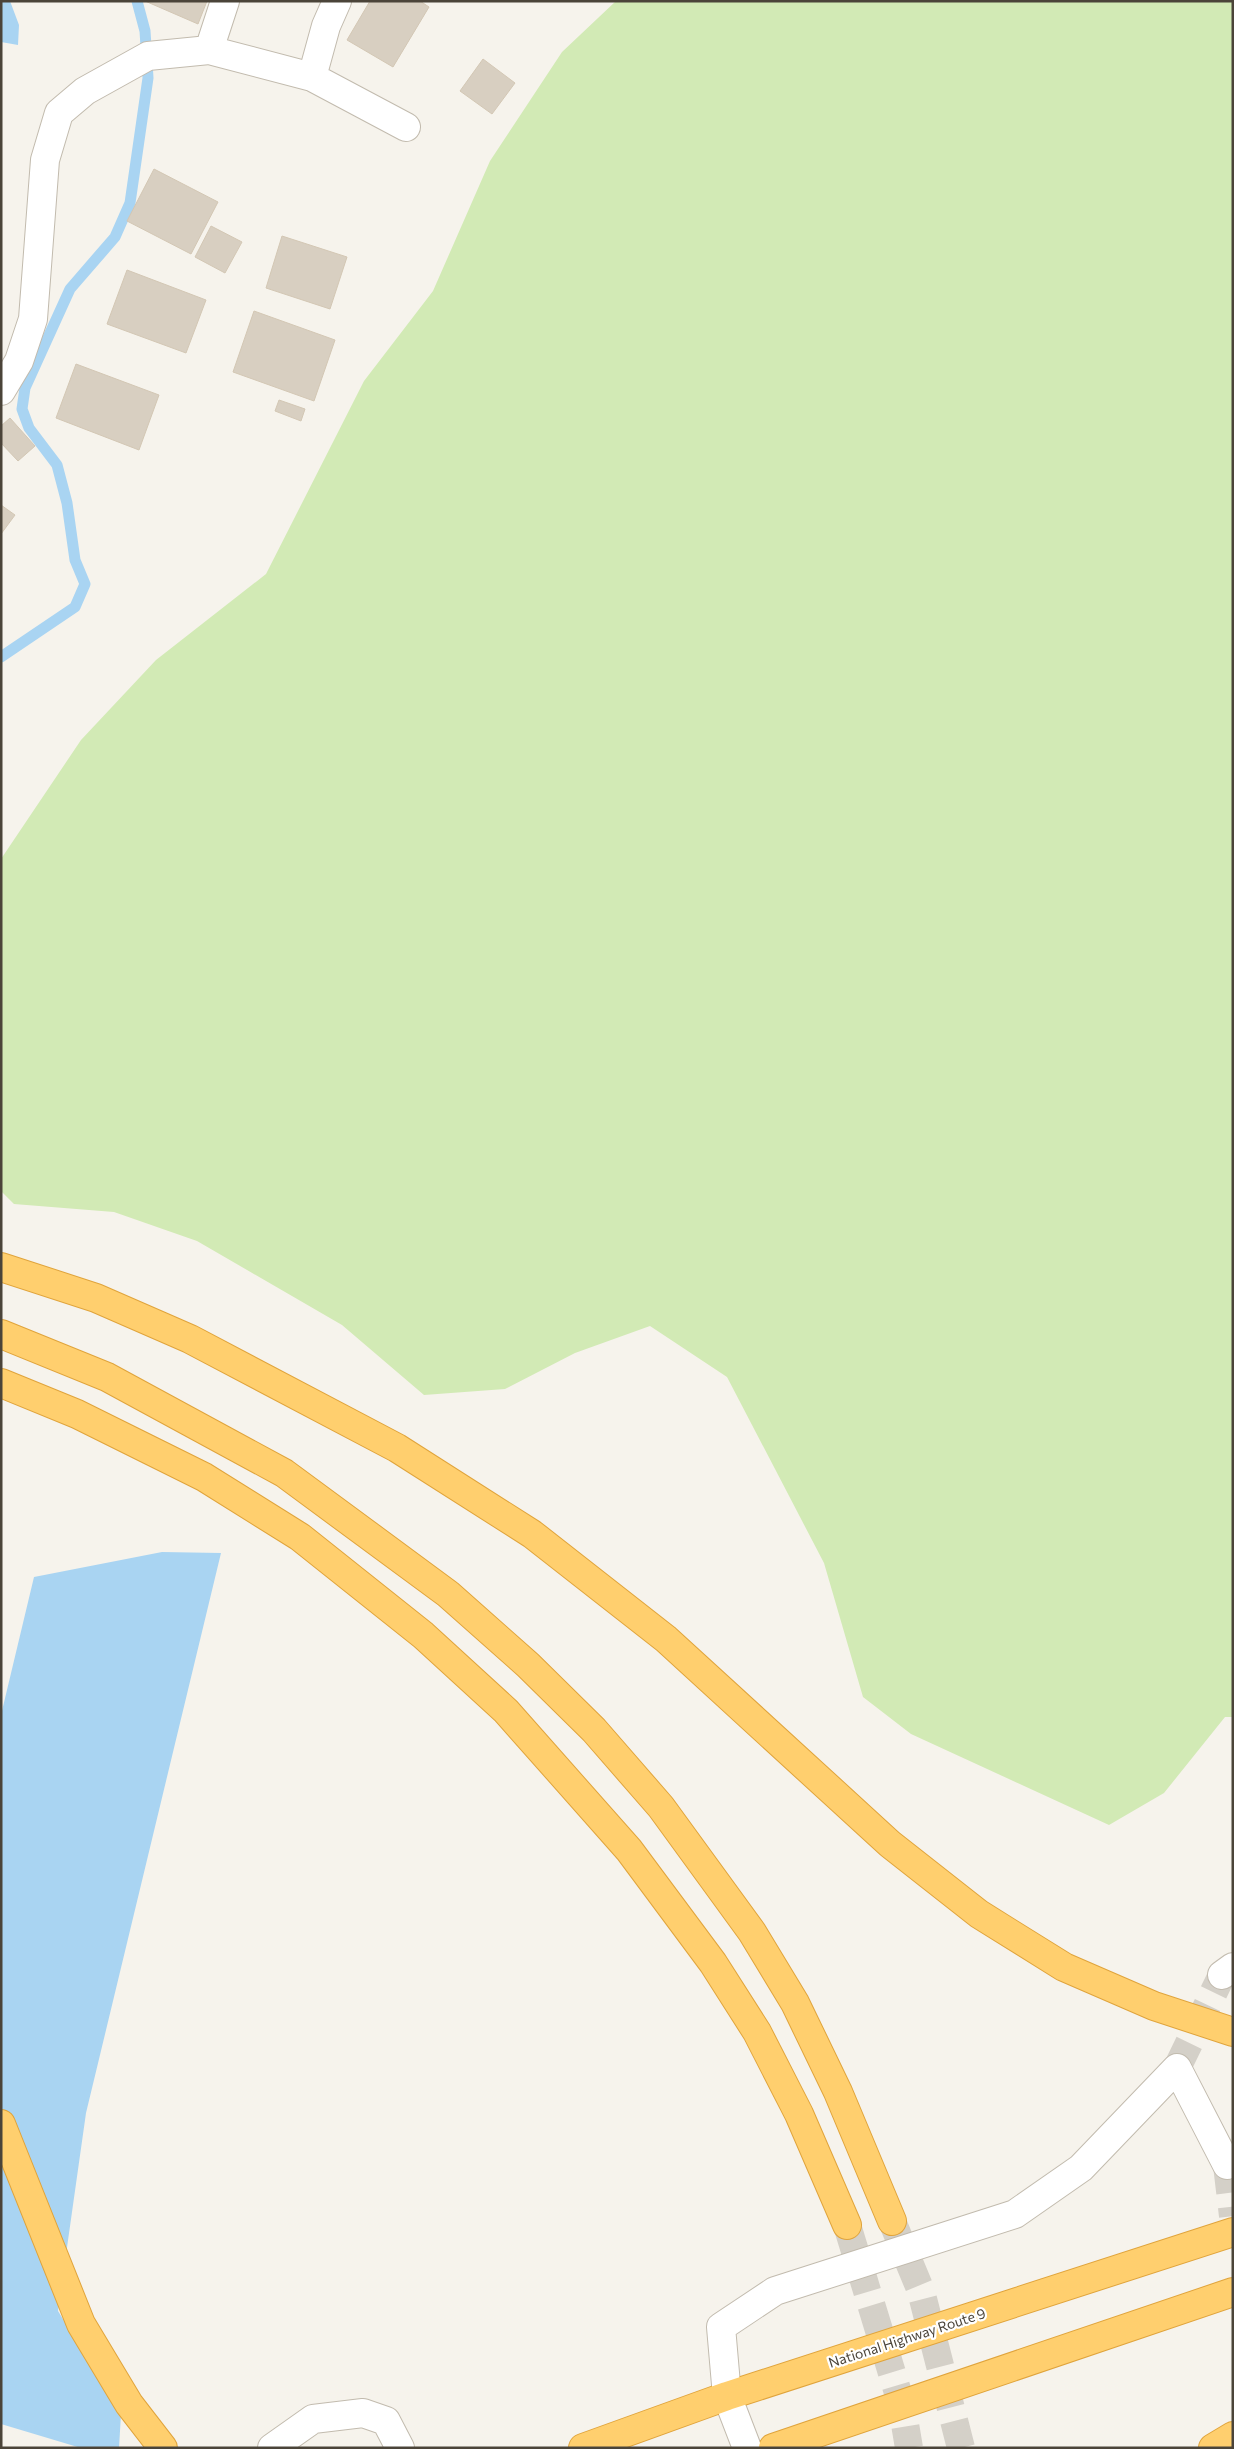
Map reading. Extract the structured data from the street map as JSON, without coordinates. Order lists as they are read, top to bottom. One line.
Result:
{"streets":{"highway":["National Highway Route 9"]}}
